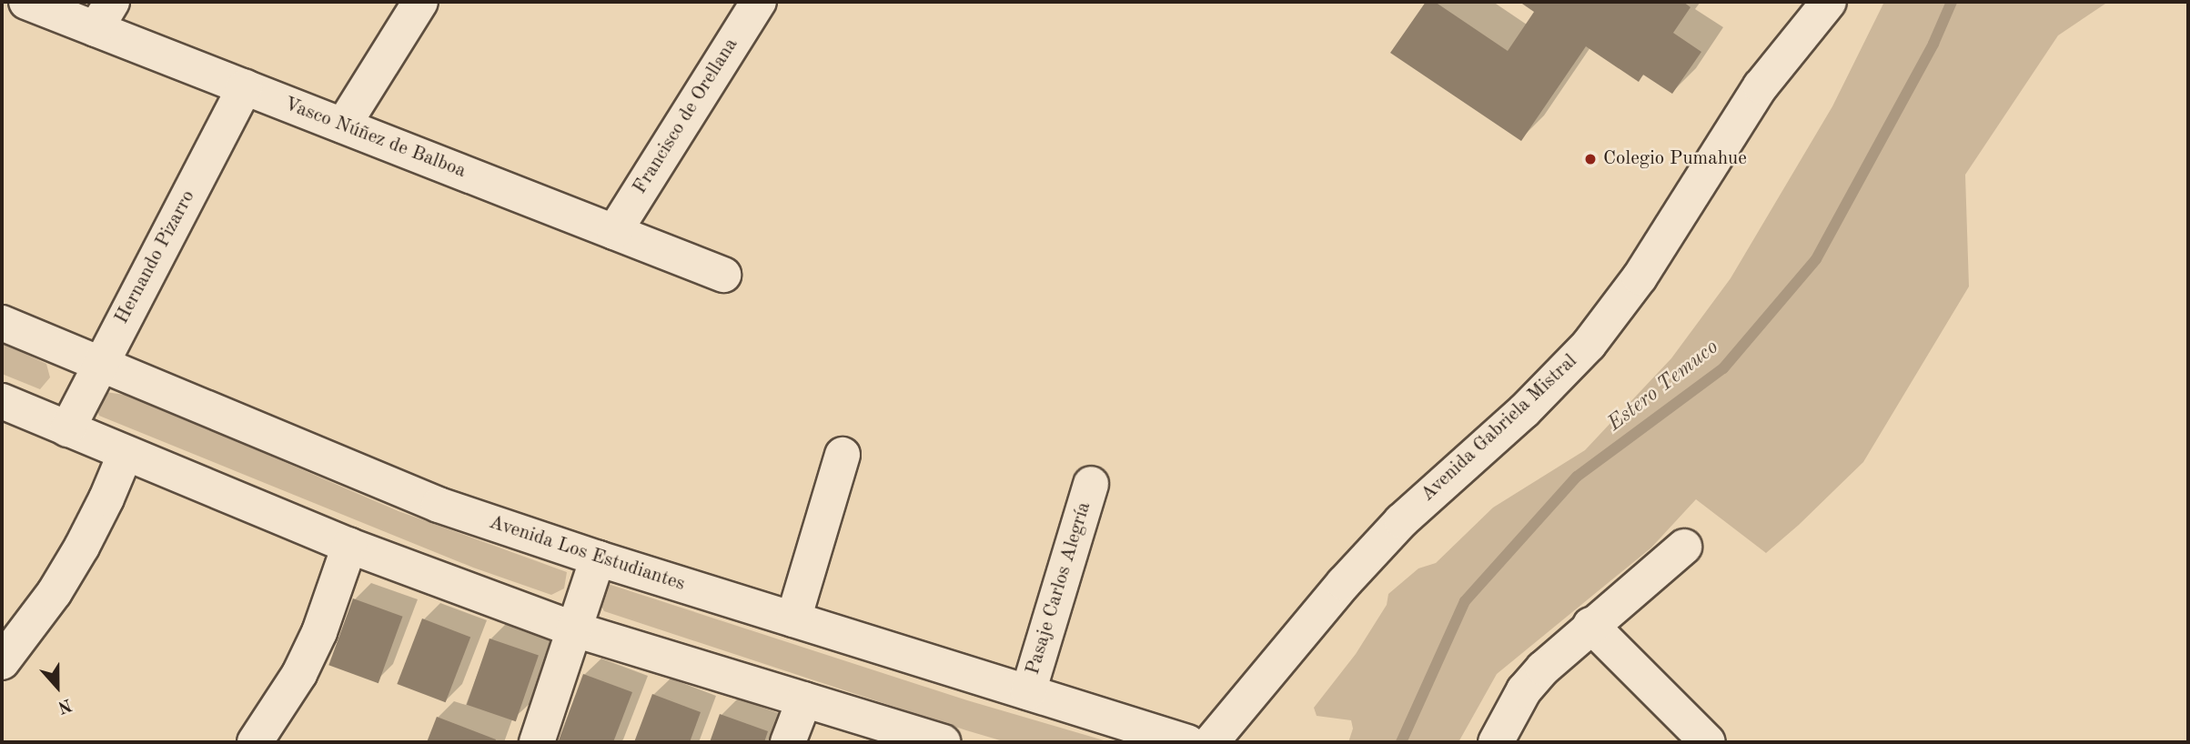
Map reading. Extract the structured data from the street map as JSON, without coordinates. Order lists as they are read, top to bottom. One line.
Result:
{"streets":{"street":["Francisco de Orellana","Vasco Núñez de Balboa","Hernando Pizarro","Avenida Gabriela Mistral","Avenida Los Estudiantes","Pasaje Carlos Alegría"]},"crossings":[["Francisco de Orellana","Vasco Núñez de Balboa"],["Vasco Núñez de Balboa","Hernando Pizarro"],["Hernando Pizarro","Avenida Los Estudiantes"],["Avenida Los Estudiantes","Pasaje Carlos Alegría"]],"water":["Estero Temuco"],"places":["Colegio Pumahue"],"north":"bottom"}
